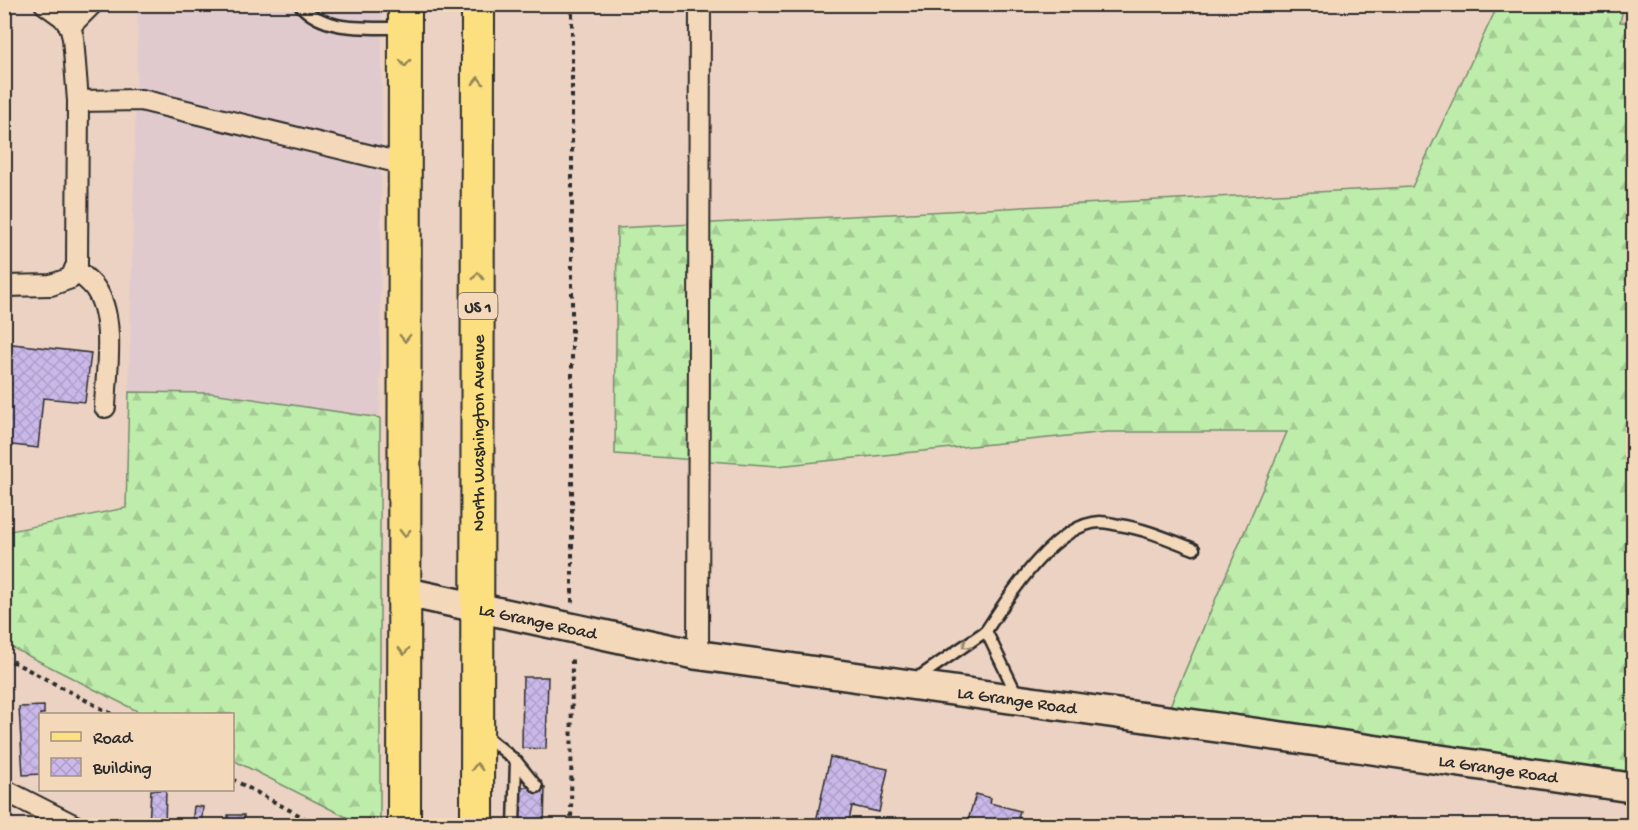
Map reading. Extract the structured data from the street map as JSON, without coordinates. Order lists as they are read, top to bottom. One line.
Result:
{"streets":{"main road":["US 1","North Washington Avenue"],"street":["La Grange Road"]},"crossings":[["North Washington Avenue","La Grange Road"]],"legend":["Road","Building"]}
